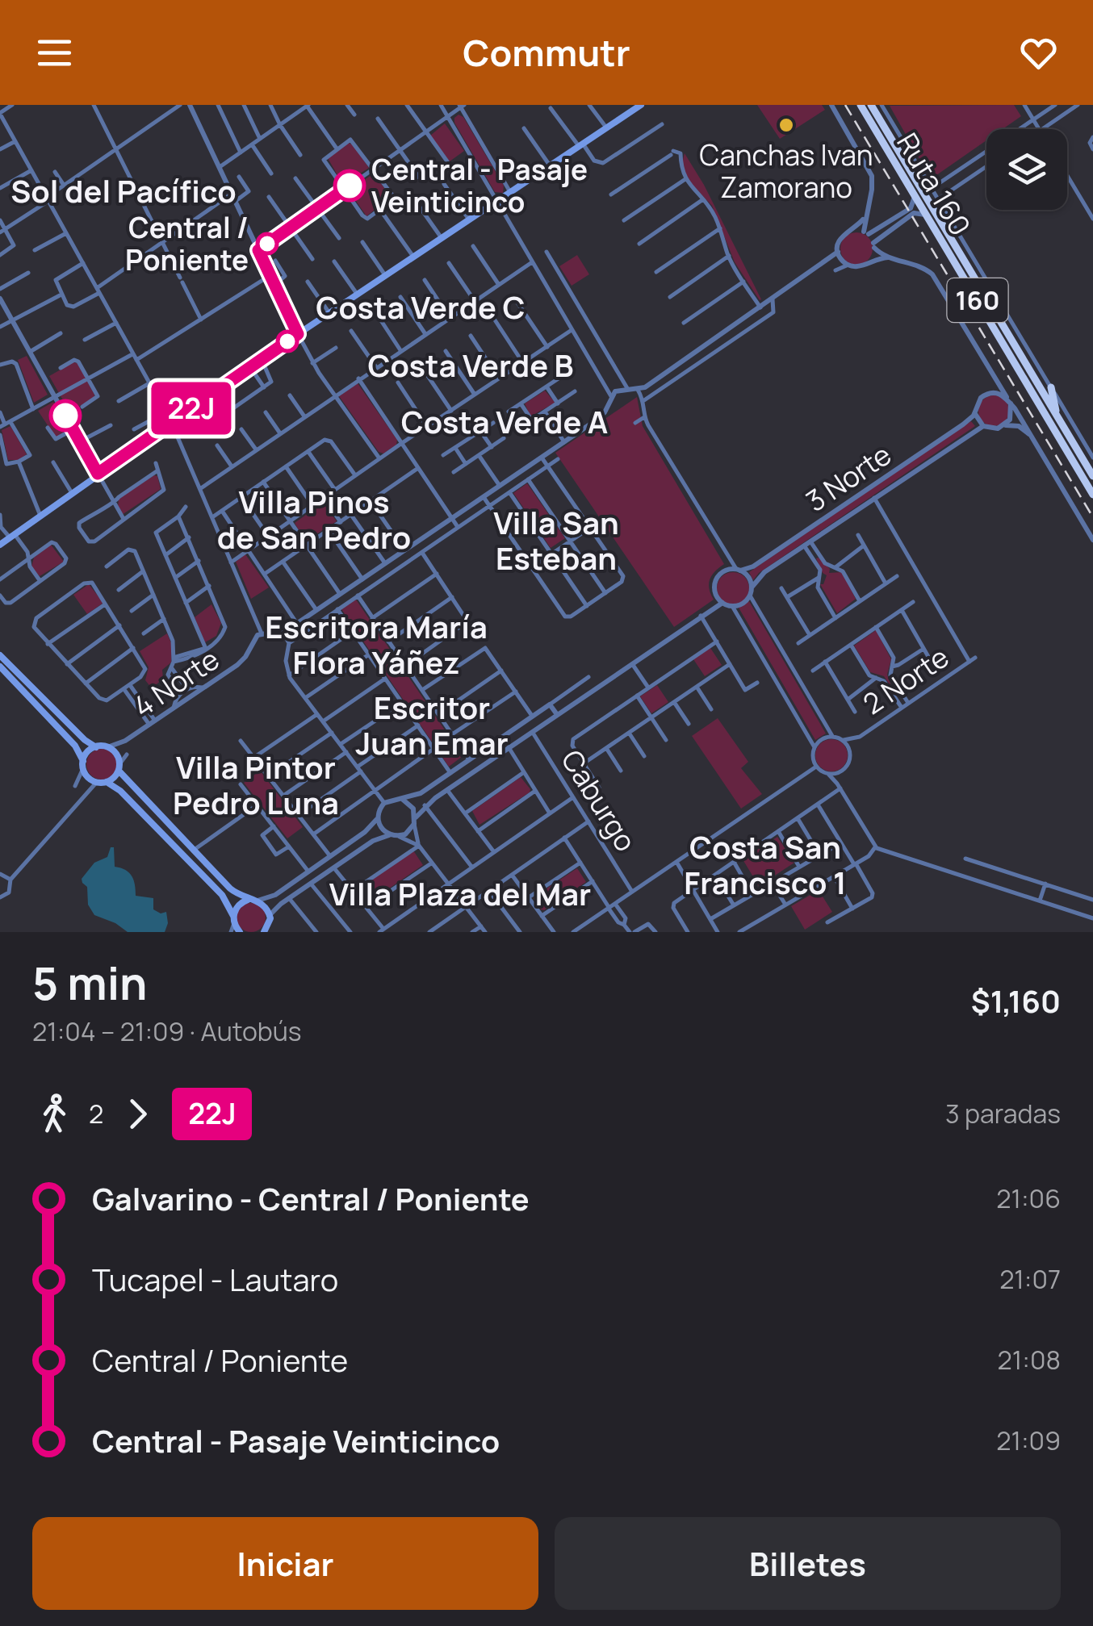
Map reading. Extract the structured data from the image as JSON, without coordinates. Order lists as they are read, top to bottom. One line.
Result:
{"streets":{"highway":["Ruta 160","160"],"street":["3 Norte","2 Norte","4 Norte","Caburgo"]},"districts":["Sol del Pacífico","Costa Verde C","Costa Verde B","Costa Verde A","Villa Pinos de San Pedro","Villa San Esteban","Escritora María Flora Yáñez","Escritor Juan Emar","Villa Pintor Pedro Luna","Costa San Francisco 1","Villa Plaza del Mar"],"places":["Canchas Ivan Zamorano","Central - Pasaje Veinticinco","Central / Poniente"],"lines":["bus line 22J"],"page":{"header":"Commutr","on_map":"22J","heading":["5 min","21:04 – 21:09 · Autobús","$1,160"],"legs":["2","22J","3 paradas"],"list":[{"name":"Galvarino - Central / Poniente","value":"21:06"},{"name":"Tucapel - Lautaro","value":"21:07"},{"name":"Central / Poniente","value":"21:08"},{"name":"Central - Pasaje Veinticinco","value":"21:09"}],"buttons":["Iniciar","Billetes"]}}
